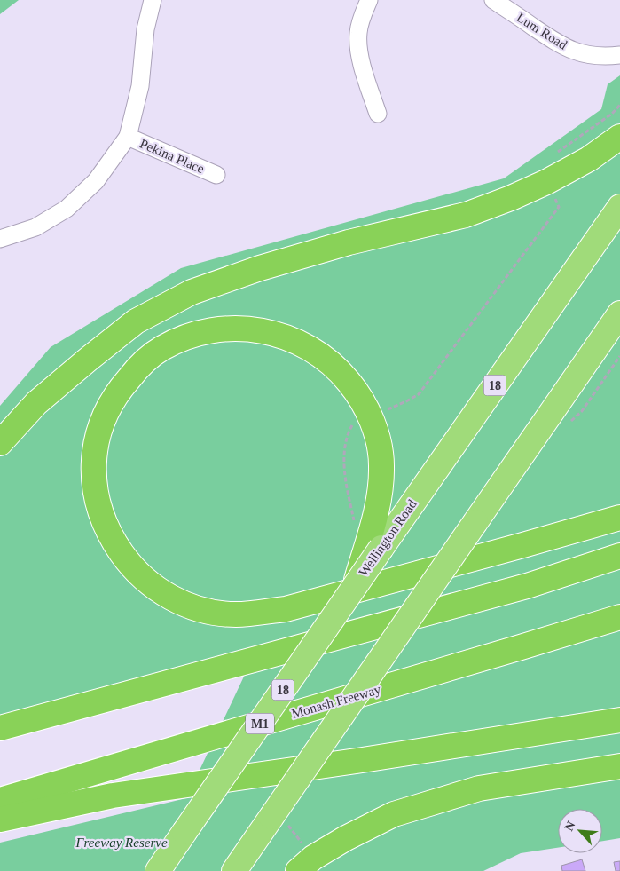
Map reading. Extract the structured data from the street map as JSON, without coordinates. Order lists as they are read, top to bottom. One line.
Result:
{"streets":{"highway":["18","Wellington Road","Monash Freeway","M1"],"street":["Lum Road","Pekina Place"]},"parks":["Freeway Reserve"],"north":"top left"}
